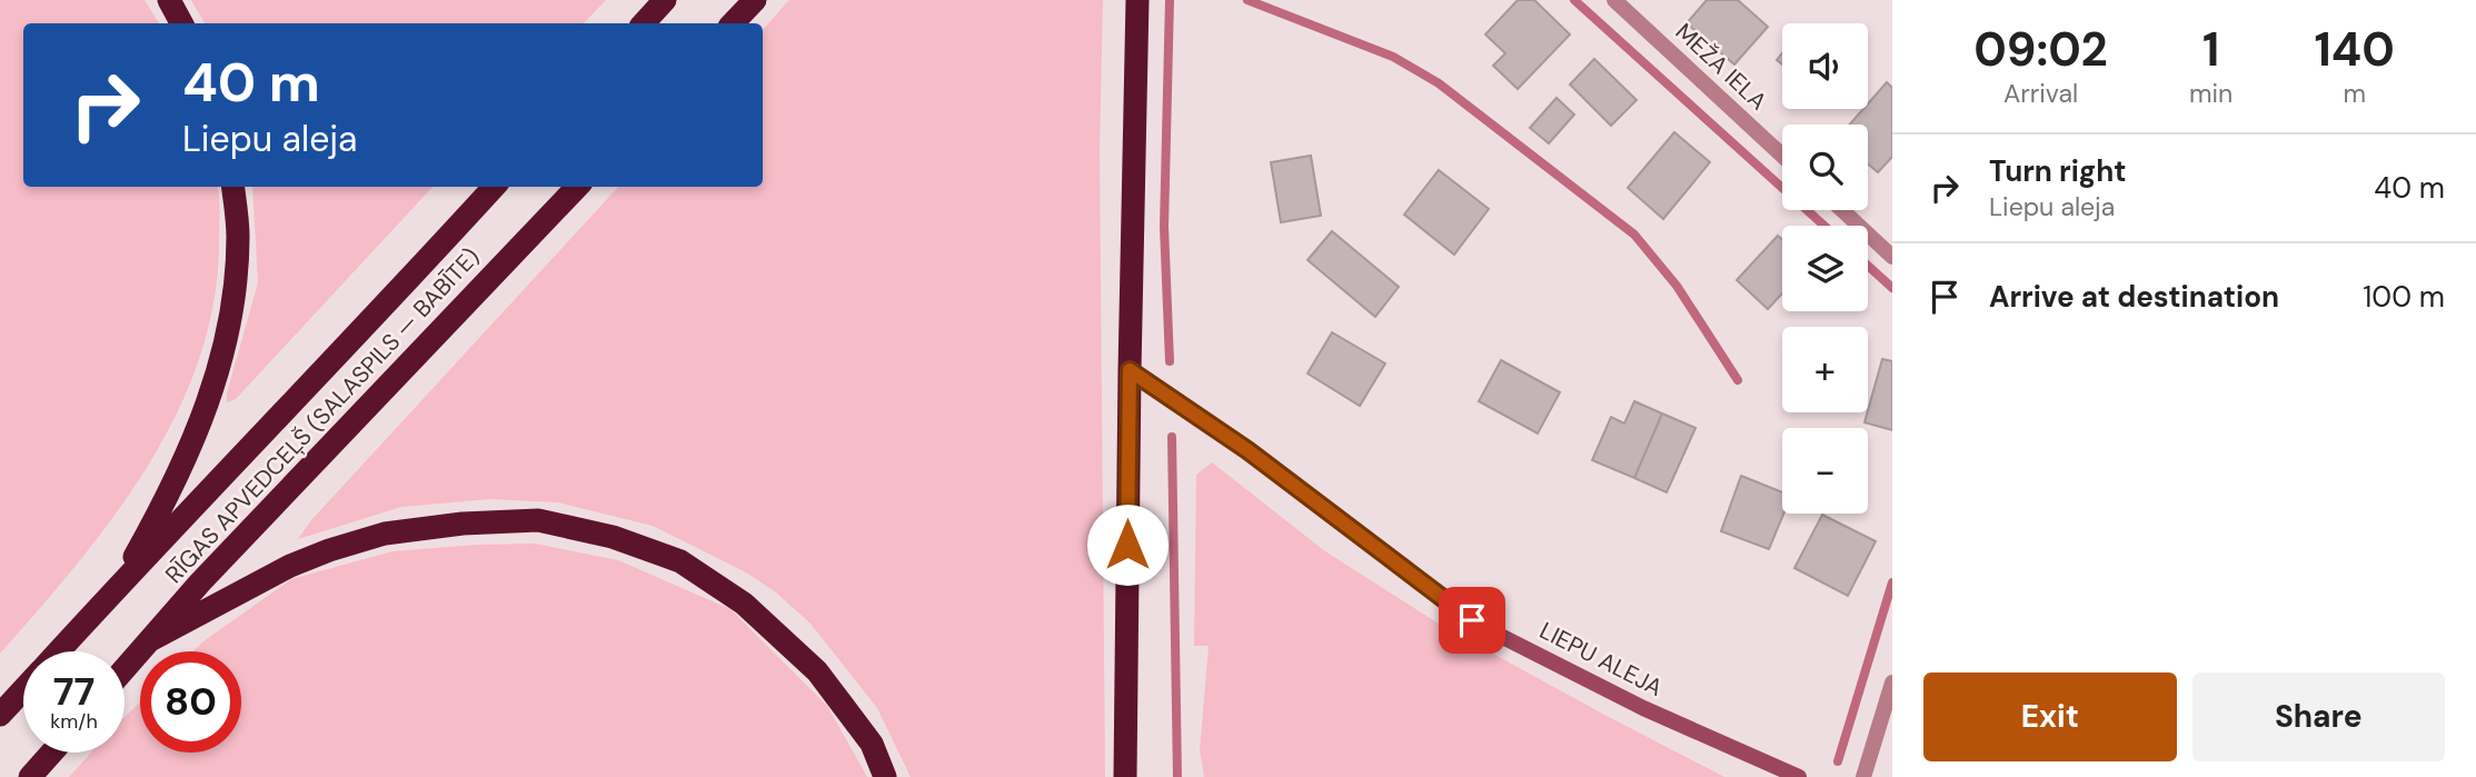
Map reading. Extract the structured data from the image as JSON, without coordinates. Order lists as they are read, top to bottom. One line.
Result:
{"streets":{"highway":["RĪGAS APVEDCEĻŠ (SALASPILS — BABĪTE)"],"street":["MEŽA IELA","LIEPU ALEJA"]},"page":{"eta":["09:02","Arrival","1","min","140","m"],"map_buttons":["+","−"],"turn":["40 m","Liepu aleja"],"list":[{"name":"Turn right","note":"Liepu aleja","value":"40 m"},{"name":"Arrive at destination","value":"100 m"}],"speed":"77 km/h","limit":"80","buttons":["Exit","Share"]}}
